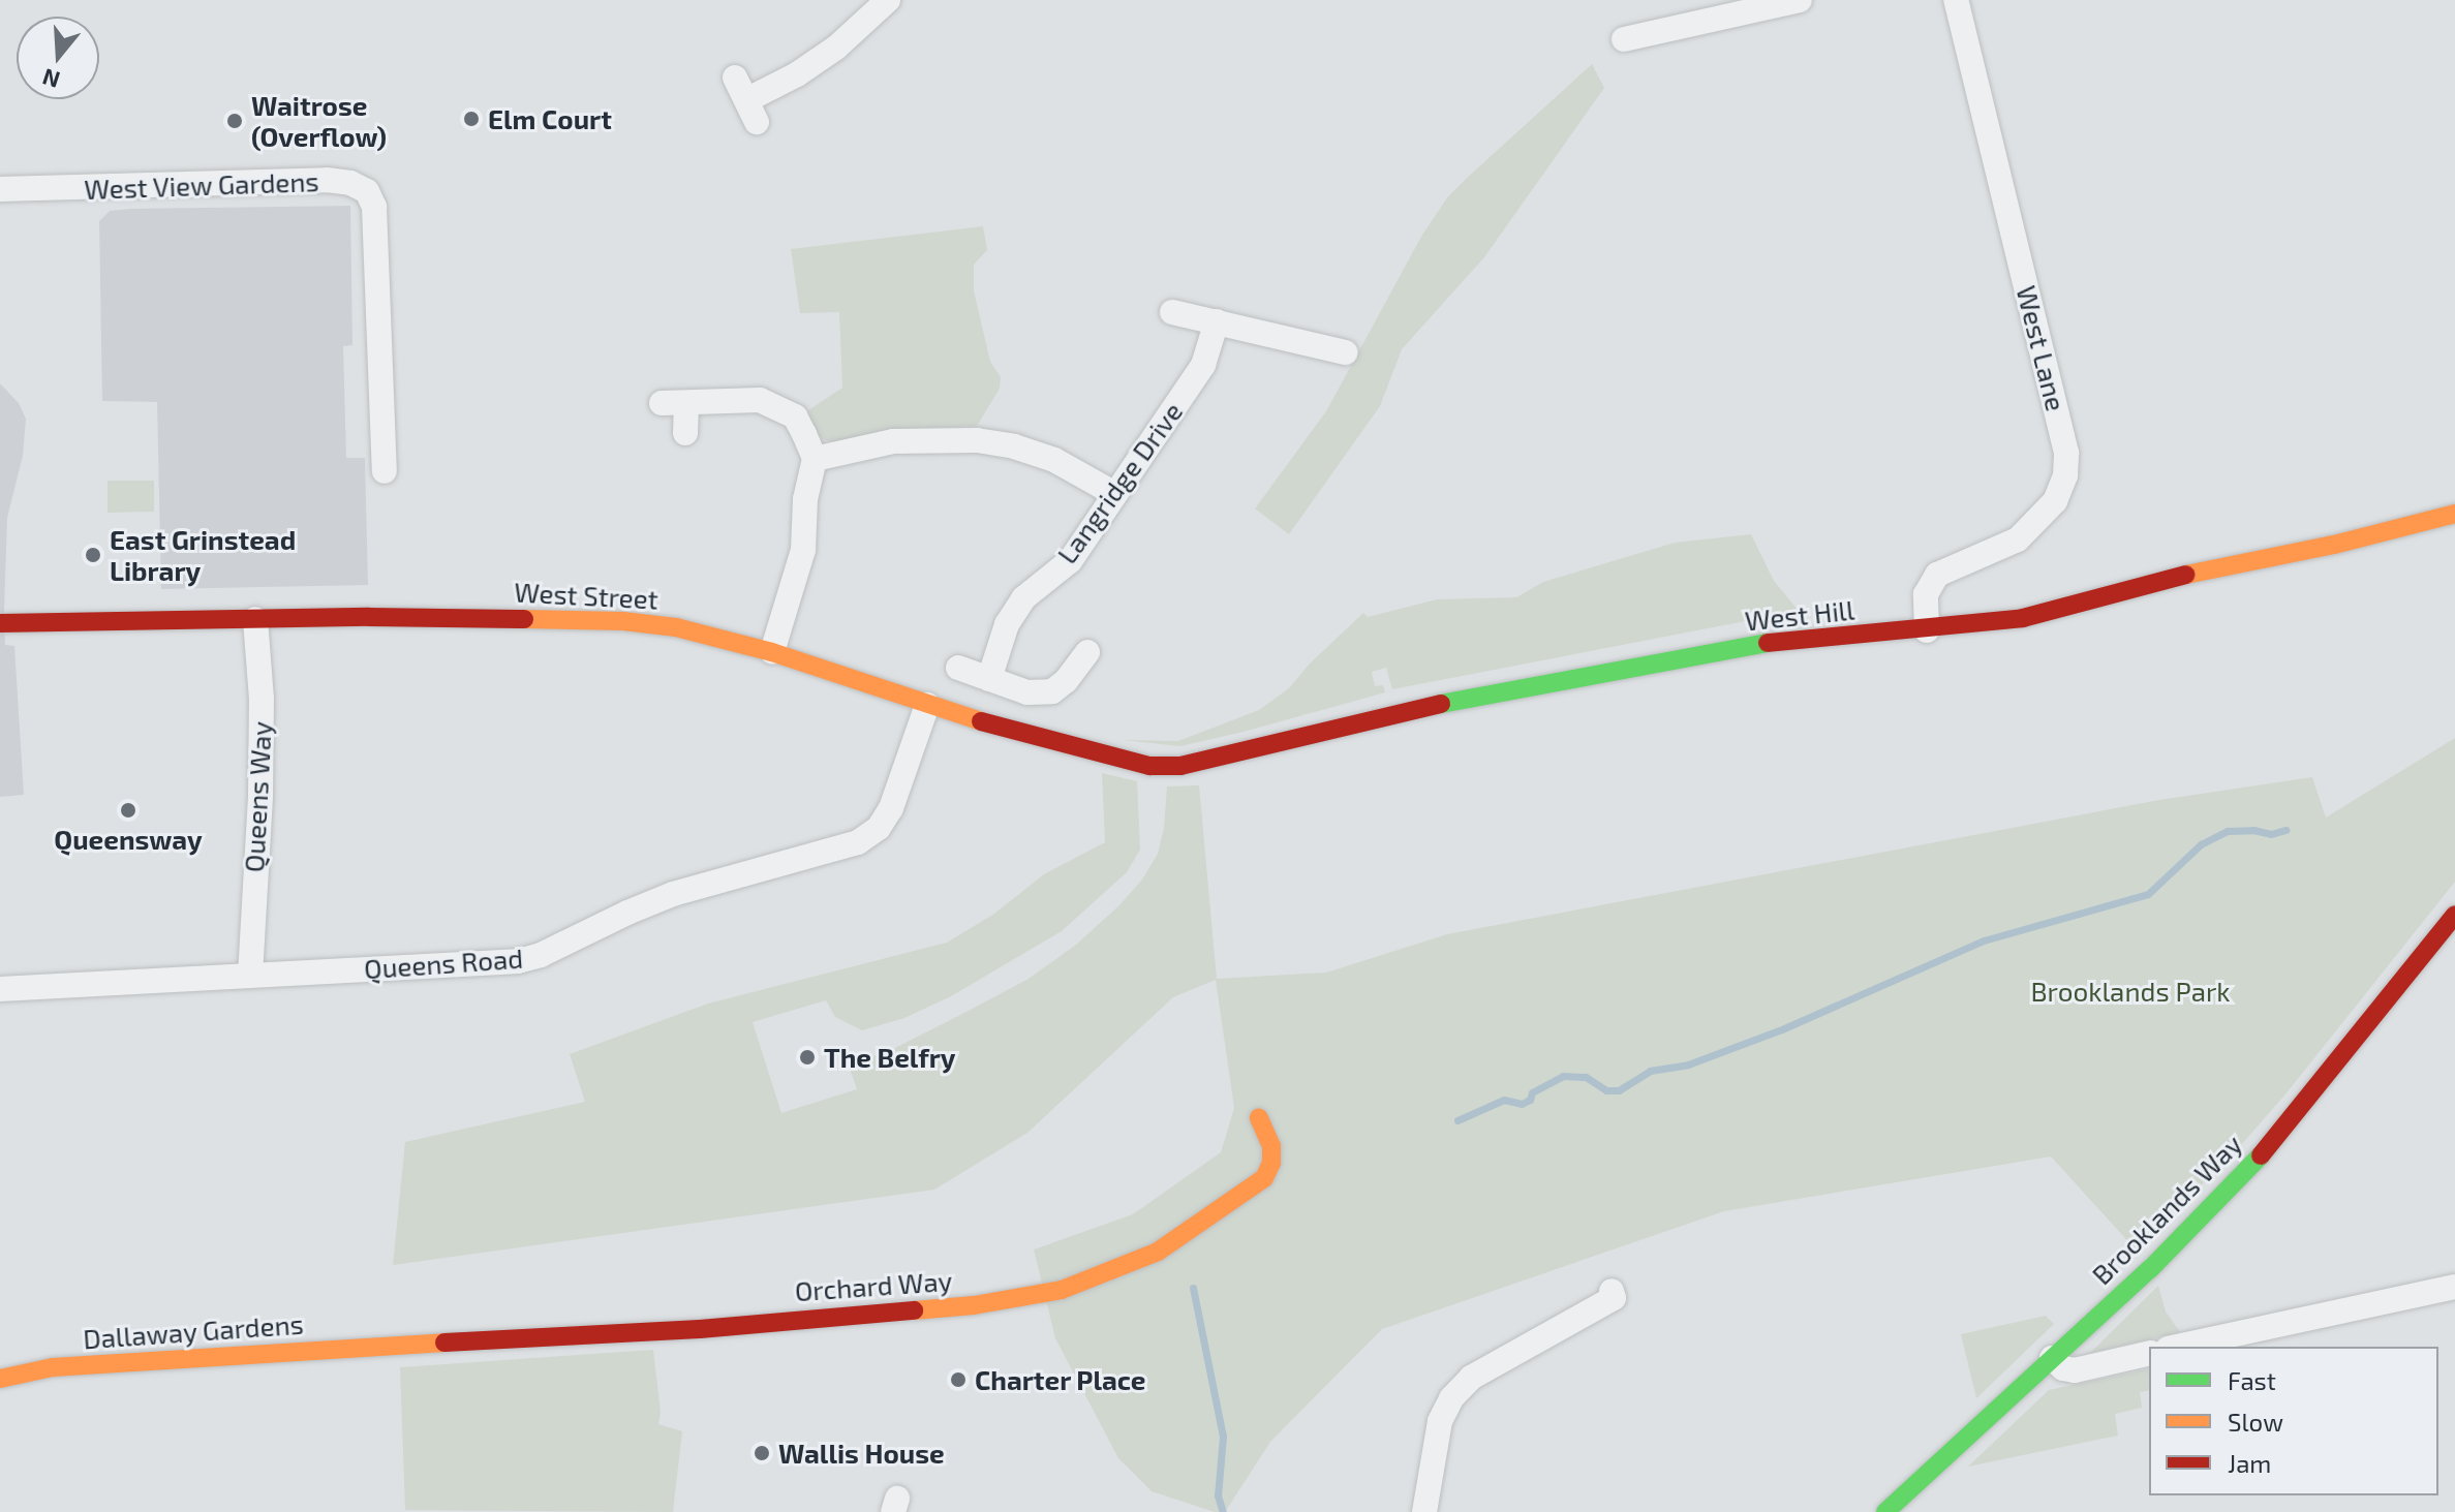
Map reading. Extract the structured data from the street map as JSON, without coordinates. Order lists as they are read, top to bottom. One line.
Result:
{"streets":{"street":["West View Gardens","West Lane","Langridge Drive","West Street","West Hill","Queens Way","Queens Road","Brooklands Way","Orchard Way","Dallaway Gardens"]},"crossings":[["West Lane","West Hill"],["West Street","West Hill"],["West Street","Queens Way"],["West Street","Queens Road"],["Queens Way","Queens Road"],["Orchard Way","Dallaway Gardens"]],"parks":["Brooklands Park"],"places":["Elm Court","Waitrose (Overflow)","East Grinstead Library","Queensway","The Belfry","Charter Place","Wallis House"],"legend":["Fast","Slow","Jam"],"north":"bottom"}
